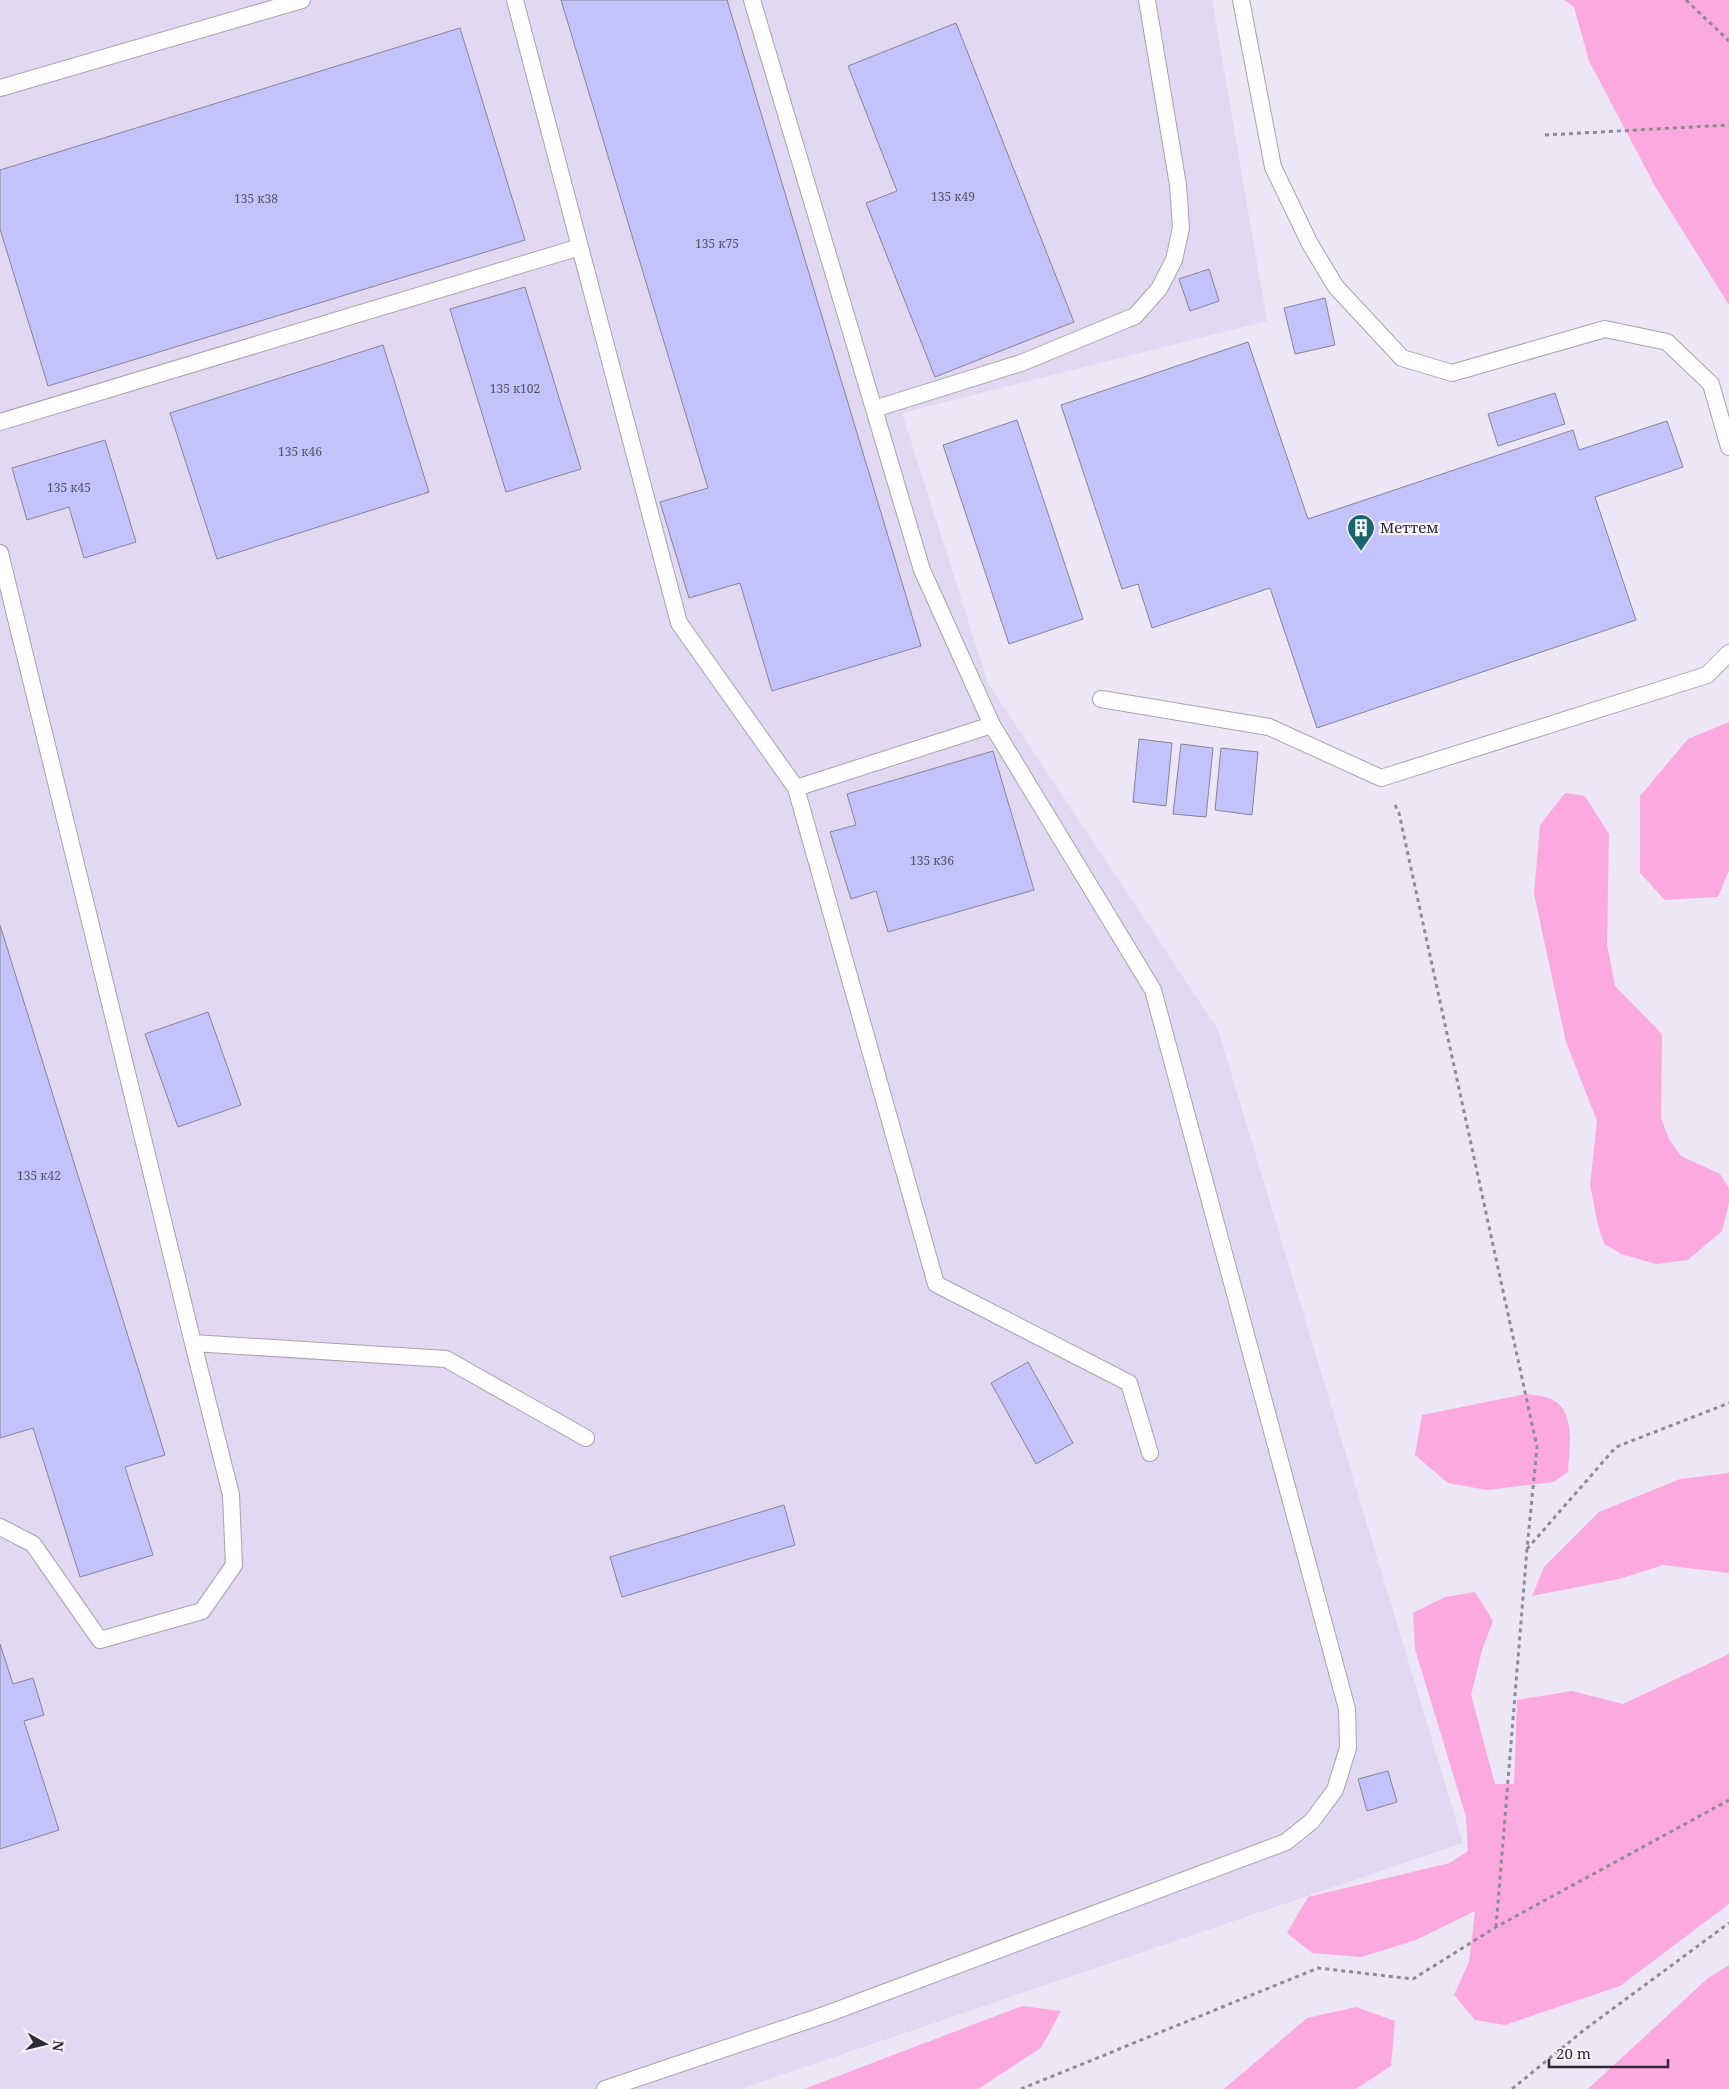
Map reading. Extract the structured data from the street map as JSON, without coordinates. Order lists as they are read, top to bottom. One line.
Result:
{"places":{"building":["Меттем"]},"house_numbers":["135 к49","135 к38","135 к75","135 к102","135 к46","135 к45","135 к36","135 к42"],"scale_bar":"20 m","north":"right"}
